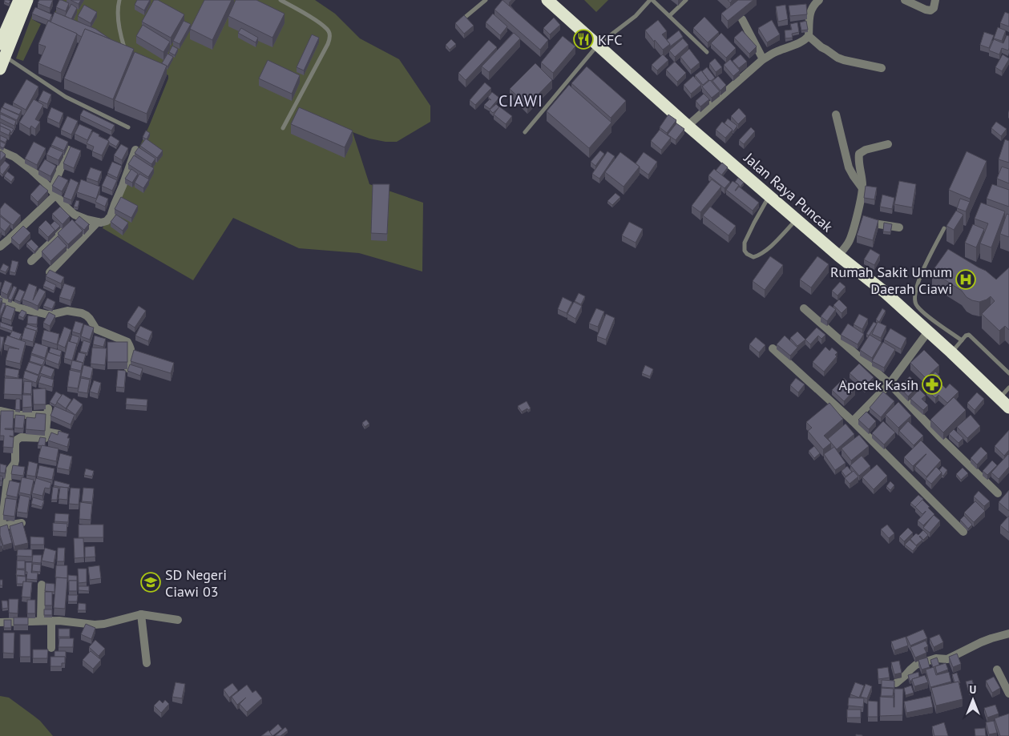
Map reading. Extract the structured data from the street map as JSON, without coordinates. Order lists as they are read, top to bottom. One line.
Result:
{"streets":{"highway":["Jalan Raya Puncak"]},"districts":["CIAWI"],"places":{"restaurant":["KFC"],"hospital":["Rumah Sakit Umum Daerah Ciawi"],"pharmacy":["Apotek Kasih"],"school or university":["SD Negeri Ciawi 03"]},"north":"top"}
